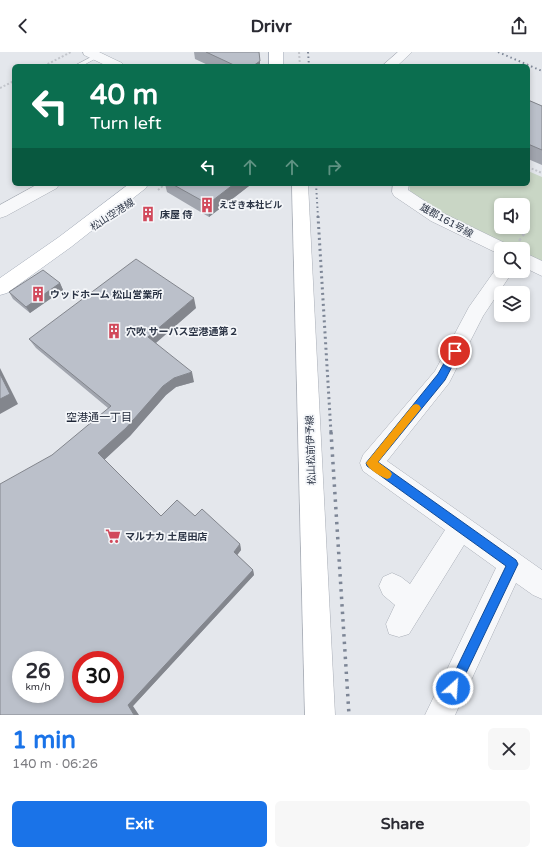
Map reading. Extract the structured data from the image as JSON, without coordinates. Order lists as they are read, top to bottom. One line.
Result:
{"streets":{"main road":["松山空港線","松山松前伊予線"],"street":["雄郡161号線"]},"districts":["空港通一丁目"],"places":{"building":["えざき本社ビル","床屋 侍","ウッドホーム 松山営業所","穴吹 サーパス空港通第２"],"supermarket":["マルナカ 土居田店"]},"page":{"header":"Drivr","turn":["40 m","Turn left"],"speed":"26 km/h","limit":"30","heading":["1 min","140 m · 06:26"],"buttons":["Exit","Share"]}}
